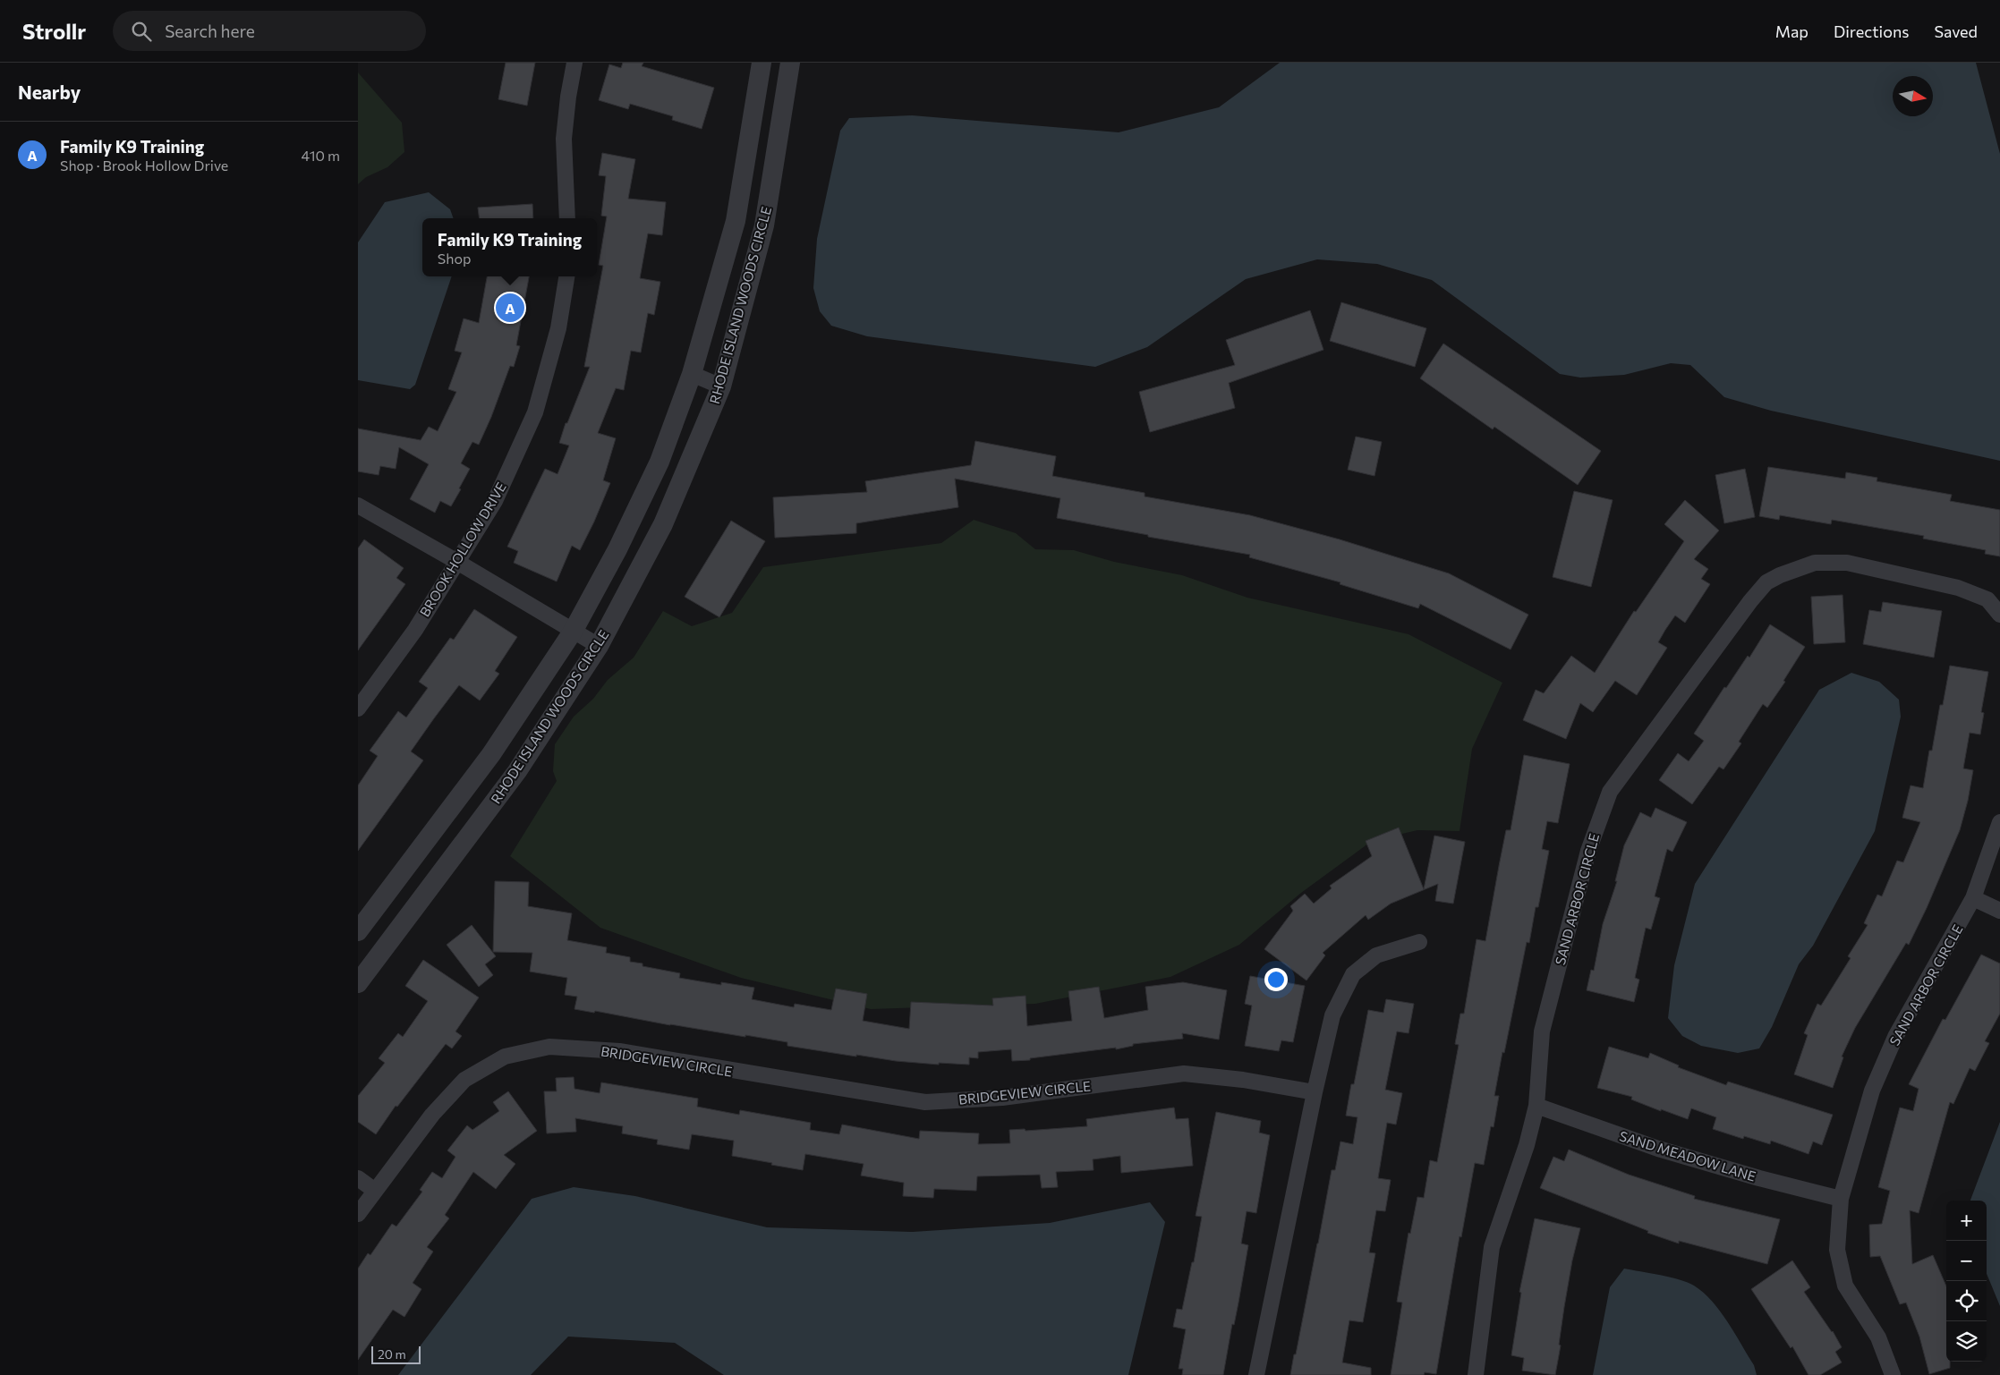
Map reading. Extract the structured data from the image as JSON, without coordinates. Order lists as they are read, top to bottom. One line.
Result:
{"streets":{"street":["RHODE ISLAND WOODS CIRCLE","BROOK HOLLOW DRIVE","SAND ARBOR CIRCLE","BRIDGEVIEW CIRCLE","SAND MEADOW LANE"]},"crossings":[["SAND ARBOR CIRCLE","SAND MEADOW LANE"]],"scale_bar":"20 m","north":"right","page":{"header":"Strollr","search":"Search here","nav":["Map","Directions","Saved"],"heading":"Nearby","list":[{"mark":"A","name":"Family K9 Training","note":"Shop · Brook Hollow Drive","value":"410 m"}],"popup":["Family K9 Training","Shop"],"pins":"A","map_buttons":["+","−"],"scale":"20 m"}}
